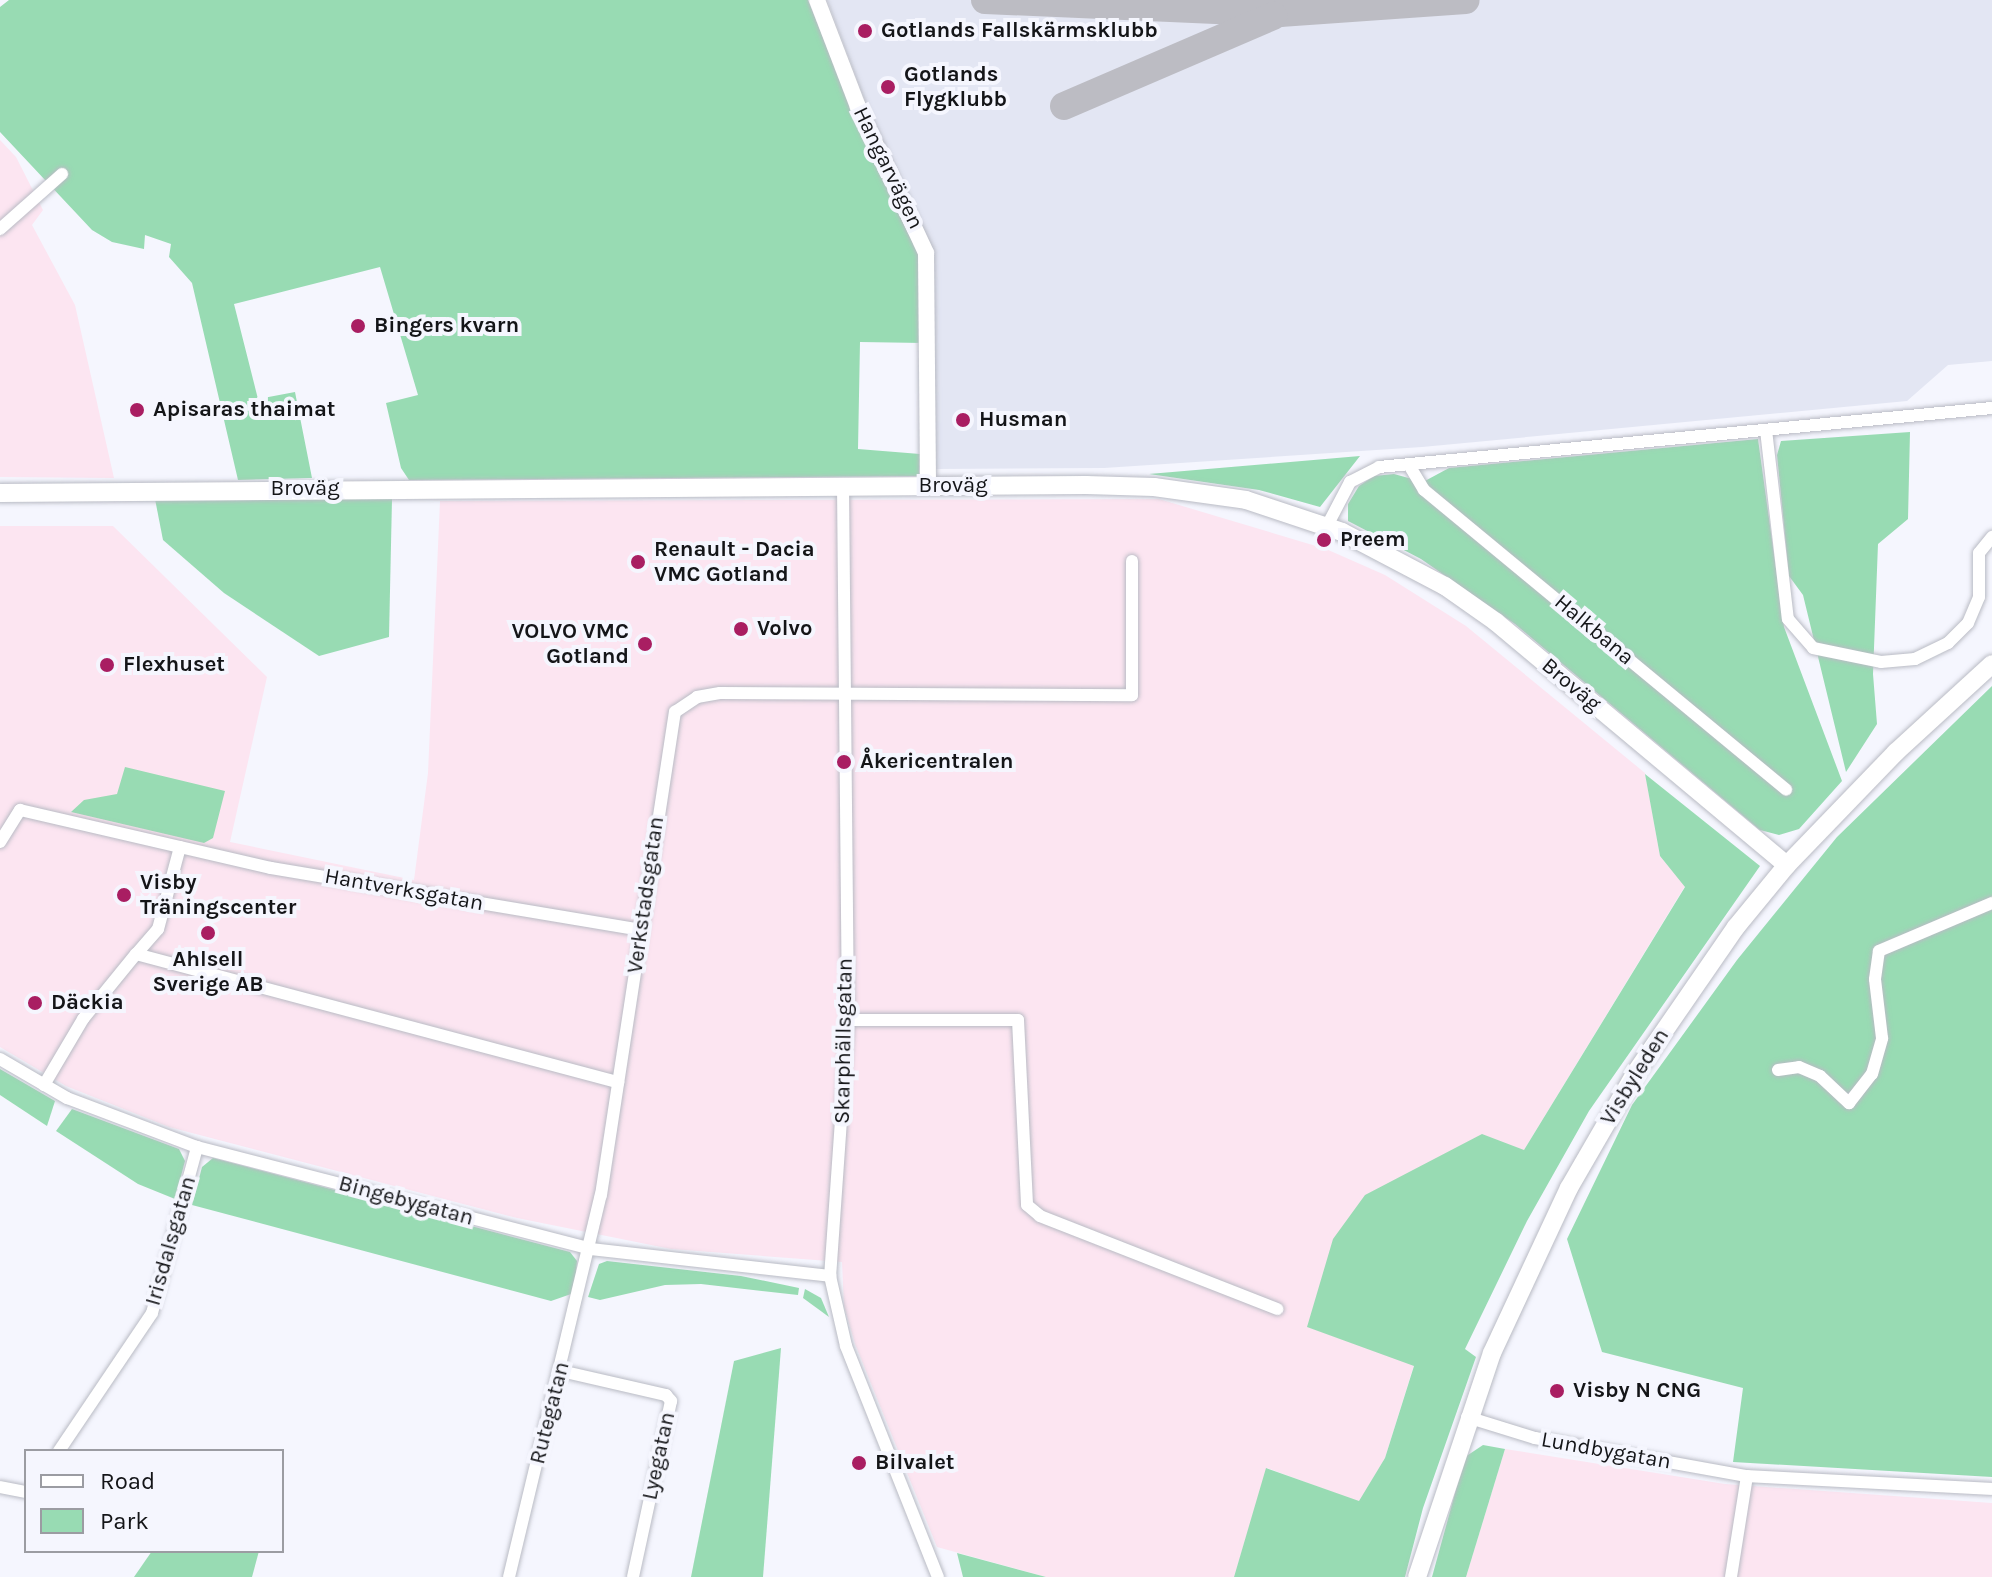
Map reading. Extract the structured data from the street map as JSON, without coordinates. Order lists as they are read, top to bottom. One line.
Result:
{"streets":{"main road":["Broväg","Visbyleden"],"street":["Hangarvägen","Halkbana","Hantverksgatan","Verkstadsgatan","Skarphällsgatan","Bingebygatan","Irisdalsgatan","Rutegatan","Lundbygatan","Lyegatan"]},"crossings":[["Hangarvägen","Broväg"],["Broväg","Skarphällsgatan"],["Broväg","Visbyleden"],["Hantverksgatan","Verkstadsgatan"],["Verkstadsgatan","Skarphällsgatan"],["Verkstadsgatan","Bingebygatan"],["Verkstadsgatan","Rutegatan"],["Skarphällsgatan","Bingebygatan"],["Visbyleden","Lundbygatan"],["Bingebygatan","Irisdalsgatan"],["Bingebygatan","Rutegatan"],["Rutegatan","Lyegatan"]],"places":["Gotlands Fallskärmsklubb","Gotlands Flygklubb","Bingers kvarn","Apisaras thaimat","Husman","Preem","Renault - Dacia VMC Gotland","Volvo","VOLVO VMC Gotland","Flexhuset","Åkericentralen","Visby Träningscenter","Ahlsell Sverige AB","Däckia","Visby N CNG","Bilvalet"],"legend":["Road","Park"]}
